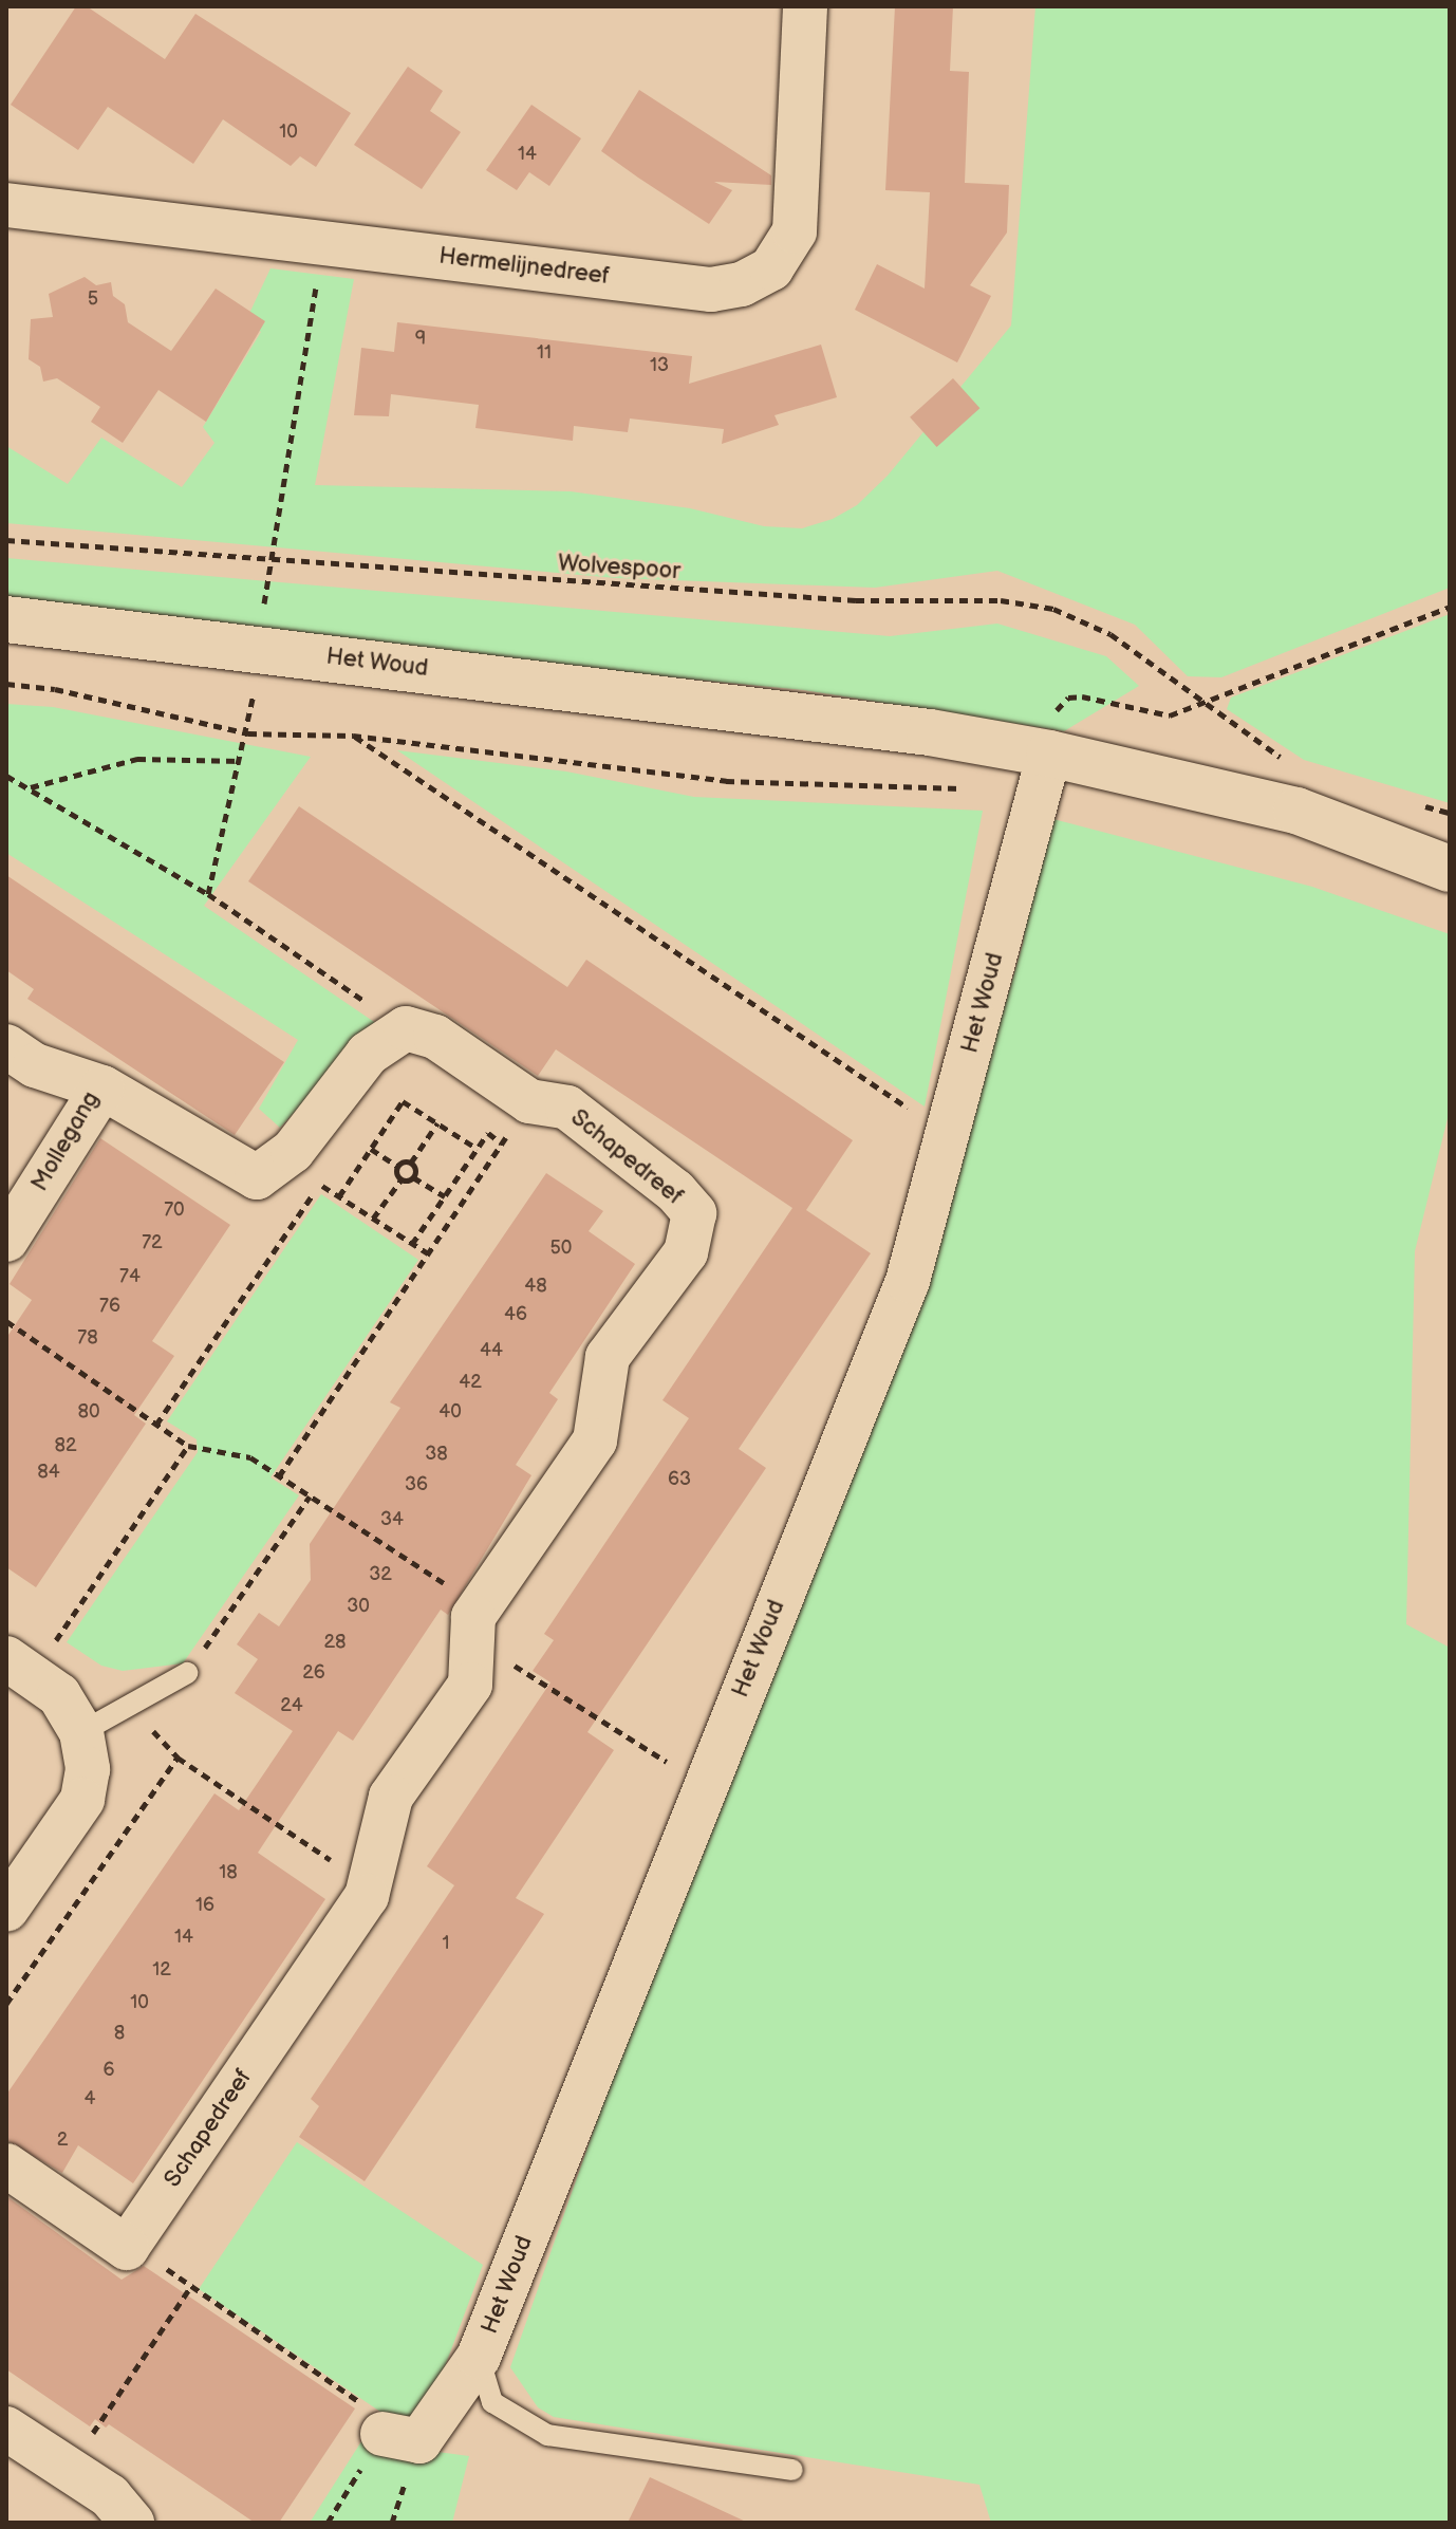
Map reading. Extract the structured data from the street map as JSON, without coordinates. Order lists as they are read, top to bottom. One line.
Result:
{"streets":{"street":["Hermelijnedreef","Het Woud","Mollegang","Schapedreef"],"path":["Wolvespoor"]},"house_numbers":["10","14","5","9","11","13","70","72","50","74","48","76","46","78","44","42","80","40","82","38","84","63","36","34","32","30","28","26","24","18","16","14","1","12","10","8","6","4","2"]}
